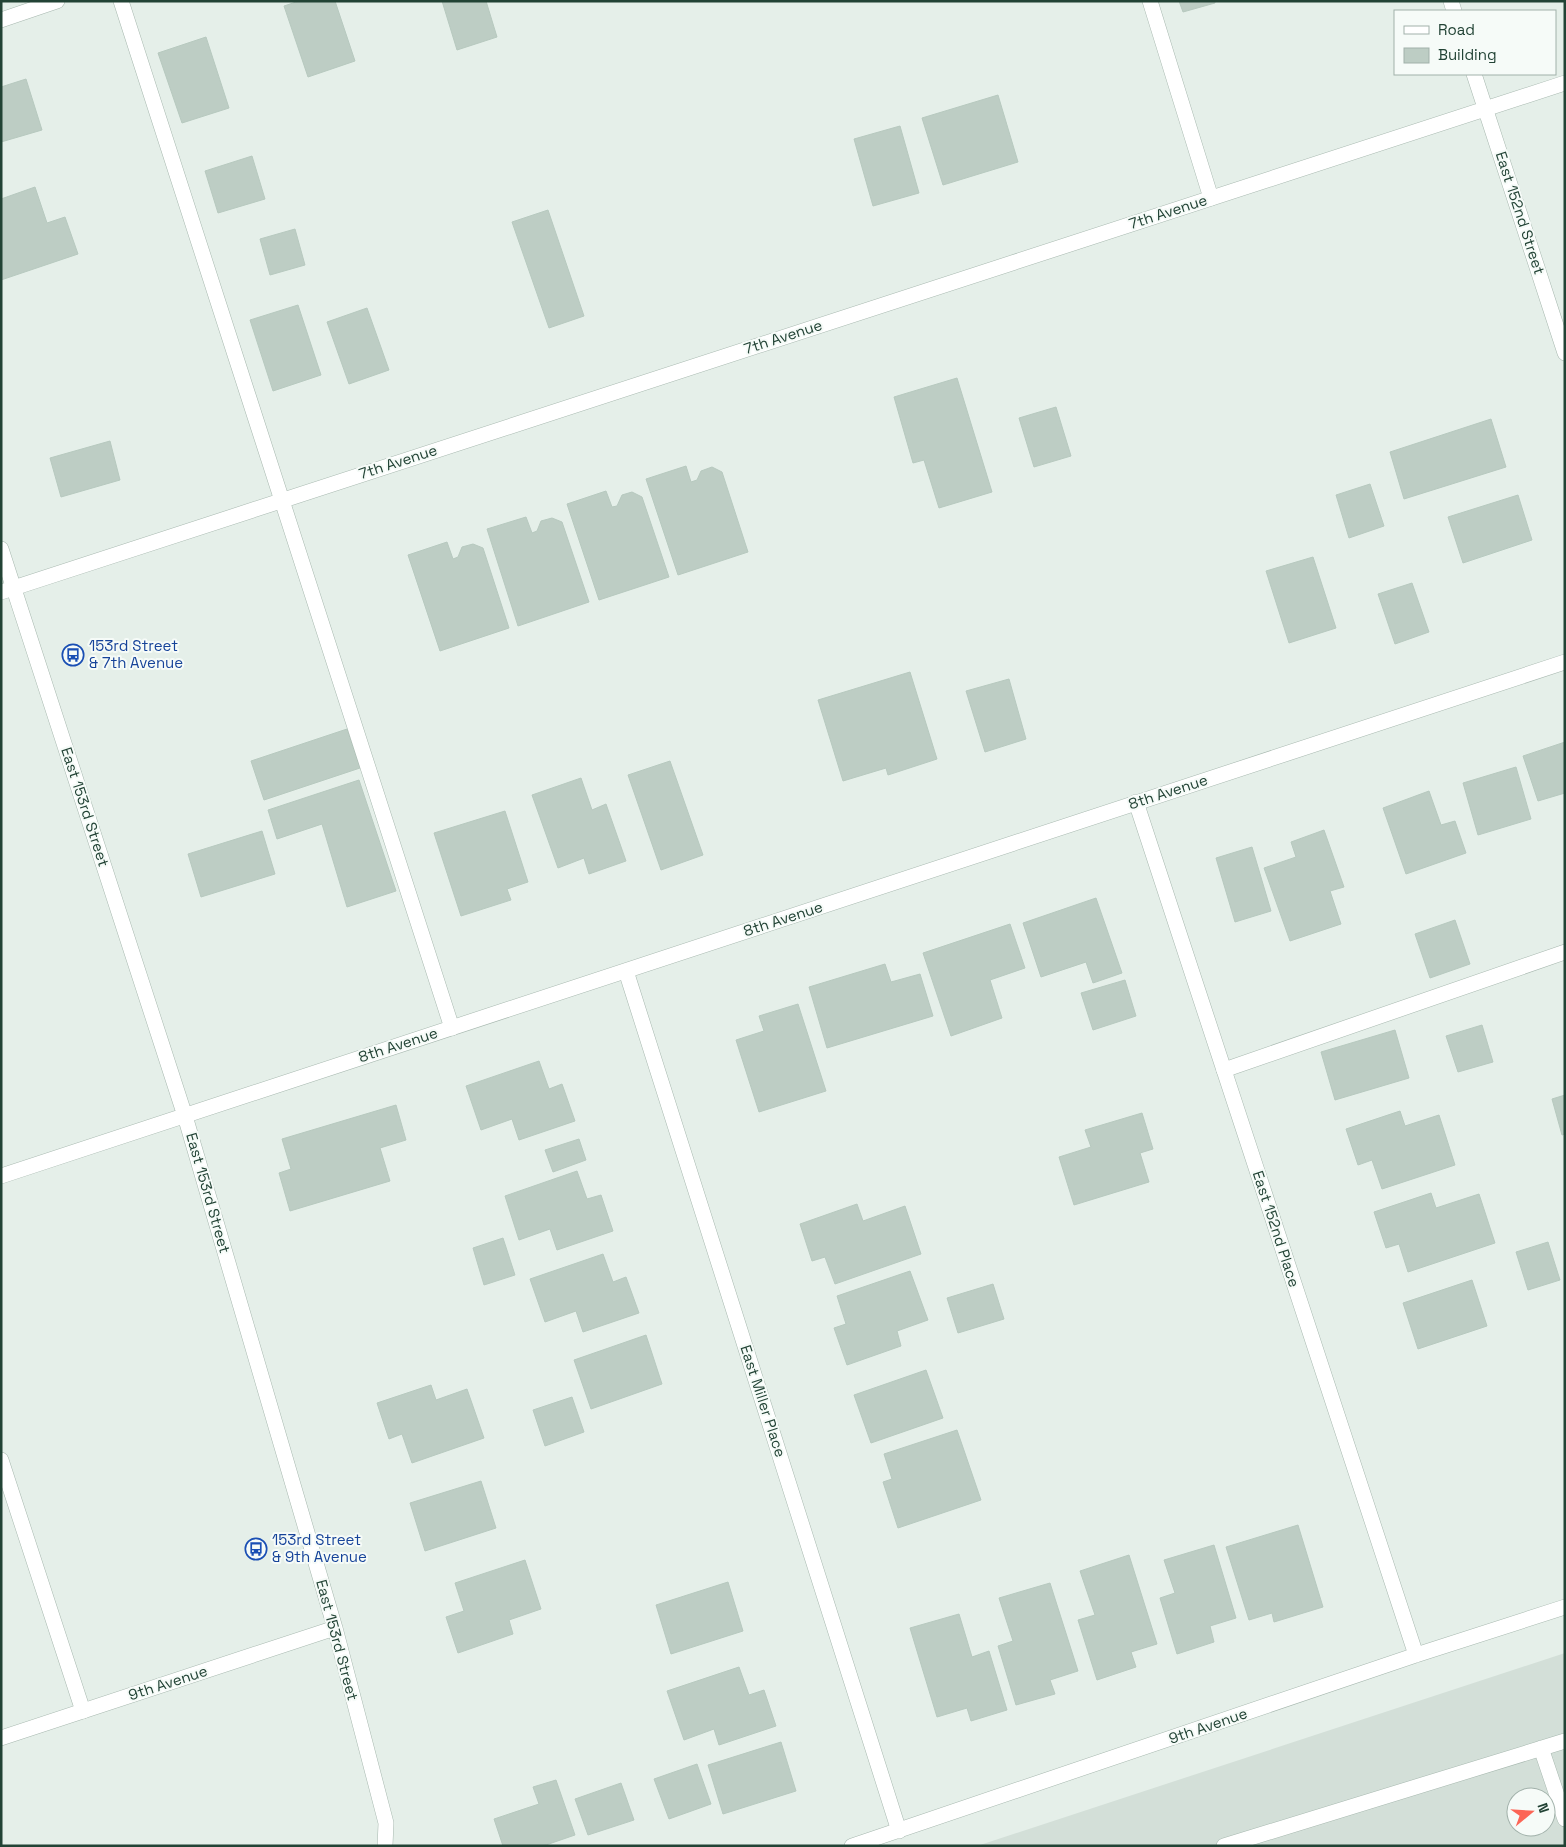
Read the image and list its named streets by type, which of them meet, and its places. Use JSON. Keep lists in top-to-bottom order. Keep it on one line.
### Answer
{"streets":{"street":["7th Avenue","East 152nd Street","8th Avenue","East 153rd Street","East 152nd Place","East Miller Place","9th Avenue"]},"crossings":[["7th Avenue","East 152nd Street"],["7th Avenue","East 153rd Street"],["8th Avenue","East 153rd Street"],["8th Avenue","East 152nd Place"],["8th Avenue","East Miller Place"],["East 153rd Street","9th Avenue"],["East 152nd Place","9th Avenue"],["East Miller Place","9th Avenue"]],"places":{"bus stop":["153rd Street & 7th Avenue","153rd Street & 9th Avenue"]},"legend":["Road","Building"],"north":"right"}
